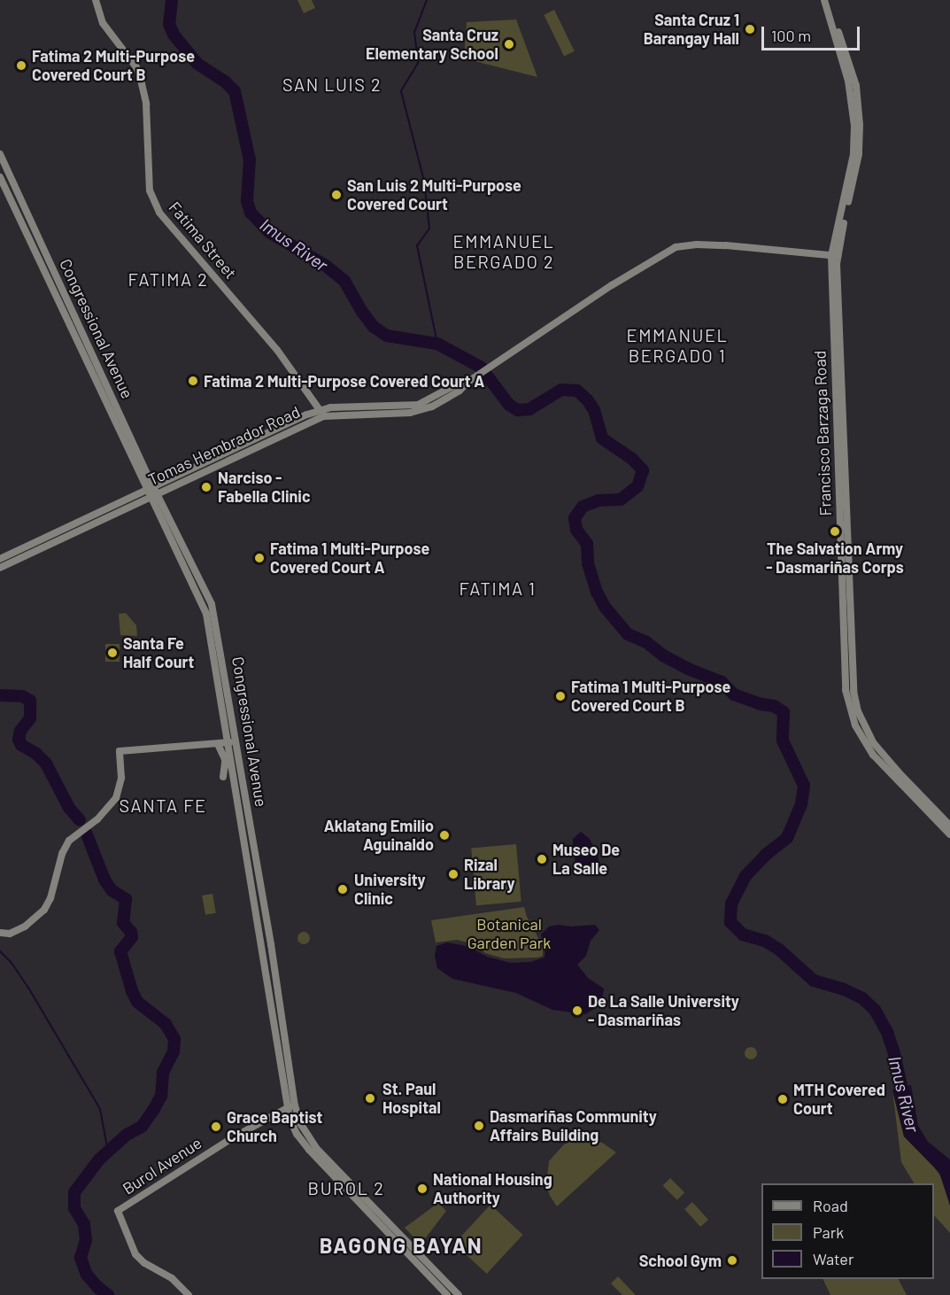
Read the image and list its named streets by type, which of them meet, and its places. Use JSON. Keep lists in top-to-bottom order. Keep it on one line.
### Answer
{"streets":{"street":["Fatima Street","Congressional Avenue","Francisco Barzaga Road","Tomas Hembrador Road","Burol Avenue"]},"crossings":[["Fatima Street","Tomas Hembrador Road"],["Congressional Avenue","Tomas Hembrador Road"],["Congressional Avenue","Burol Avenue"],["Francisco Barzaga Road","Tomas Hembrador Road"]],"districts":["SAN LUIS 2","EMMANUEL BERGADO 2","FATIMA 2","EMMANUEL BERGADO 1","FATIMA 1","SANTA FE","BUROL 2","BAGONG BAYAN"],"water":["Imus River"],"parks":["Botanical Garden Park"],"places":["Santa Cruz 1 Barangay Hall","Santa Cruz Elementary School","Fatima 2 Multi-Purpose Covered Court B","San Luis 2 Multi-Purpose Covered Court","Fatima 2 Multi-Purpose Covered Court A","Narciso - Fabella Clinic","The Salvation Army - Dasmariñas Corps","Fatima 1 Multi-Purpose Covered Court A","Santa Fe Half Court","Fatima 1 Multi-Purpose Covered Court B","Aklatang Emilio Aguinaldo","Museo De La Salle","Rizal Library","University Clinic","De La Salle University - Dasmariñas","St. Paul Hospital","MTH Covered Court","Dasmariñas Community Affairs Building","Grace Baptist Church","National Housing Authority","School Gym"],"legend":["Road","Park","Water"],"scale_bar":"100 m"}
